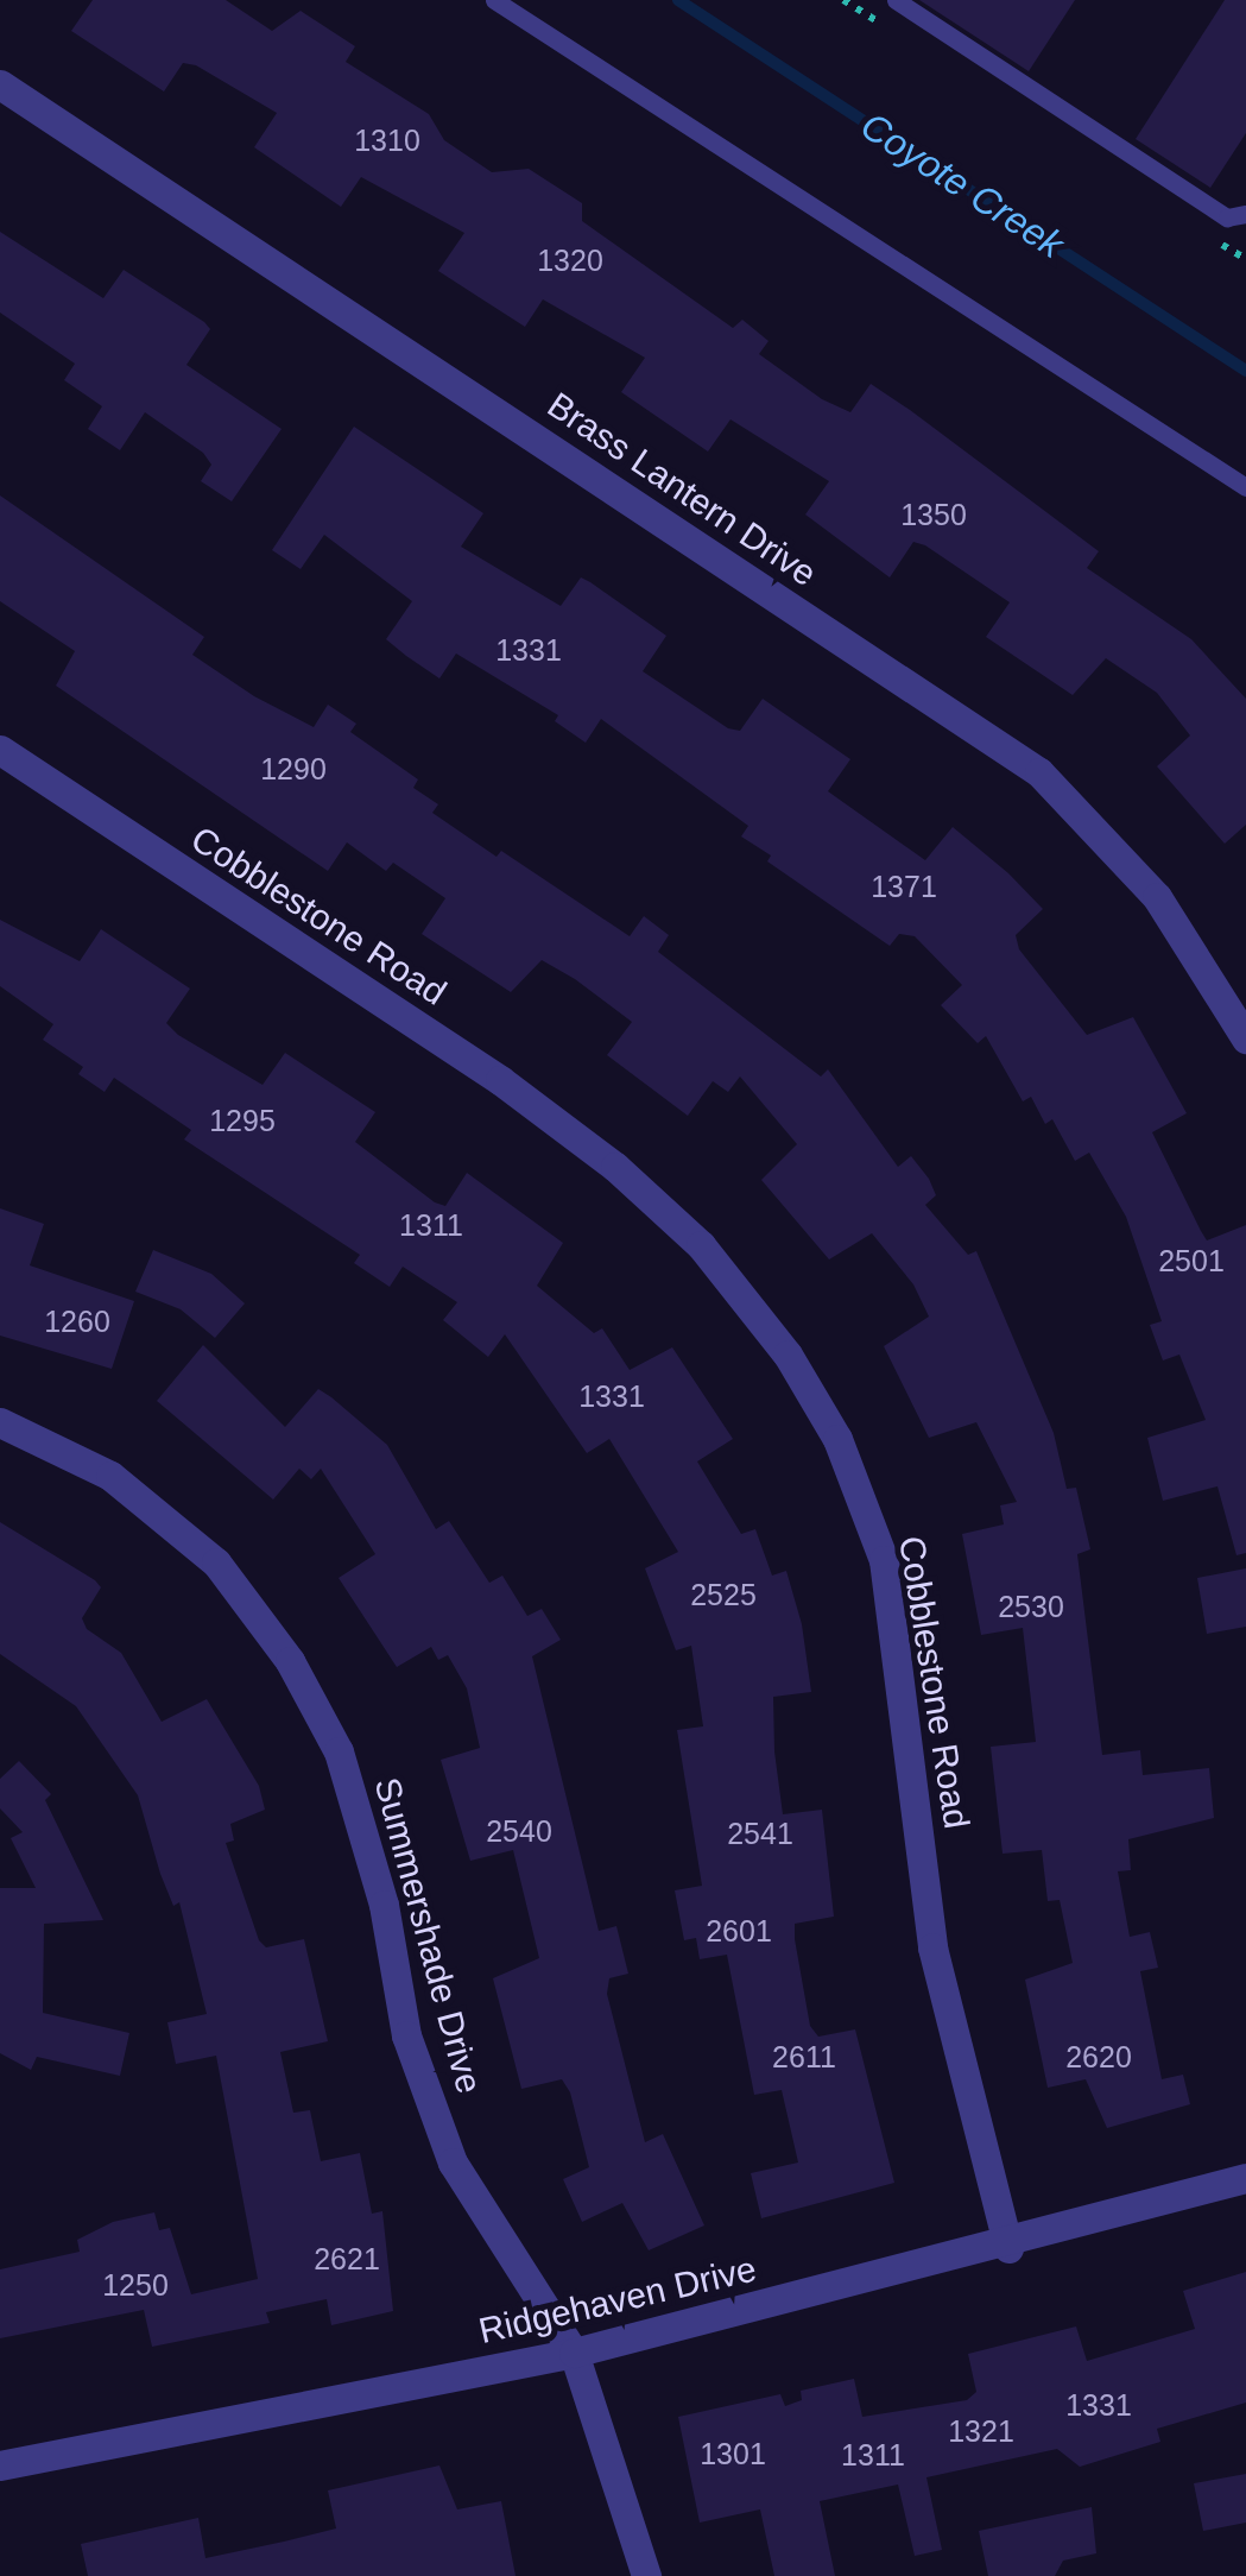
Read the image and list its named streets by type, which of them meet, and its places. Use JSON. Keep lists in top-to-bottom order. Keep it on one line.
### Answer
{"streets":{"street":["Brass Lantern Drive","Cobblestone Road","Summershade Drive","Ridgehaven Drive"]},"crossings":[["Cobblestone Road","Ridgehaven Drive"],["Summershade Drive","Ridgehaven Drive"]],"water":["Coyote Creek"],"house_numbers":["1310","1320","1350","1331","1290","1371","1295","1311","2501","1260","1331","2525","2530","2540","2541","2601","2611","2620","2621","1250","1331","1321","1301","1311"]}
